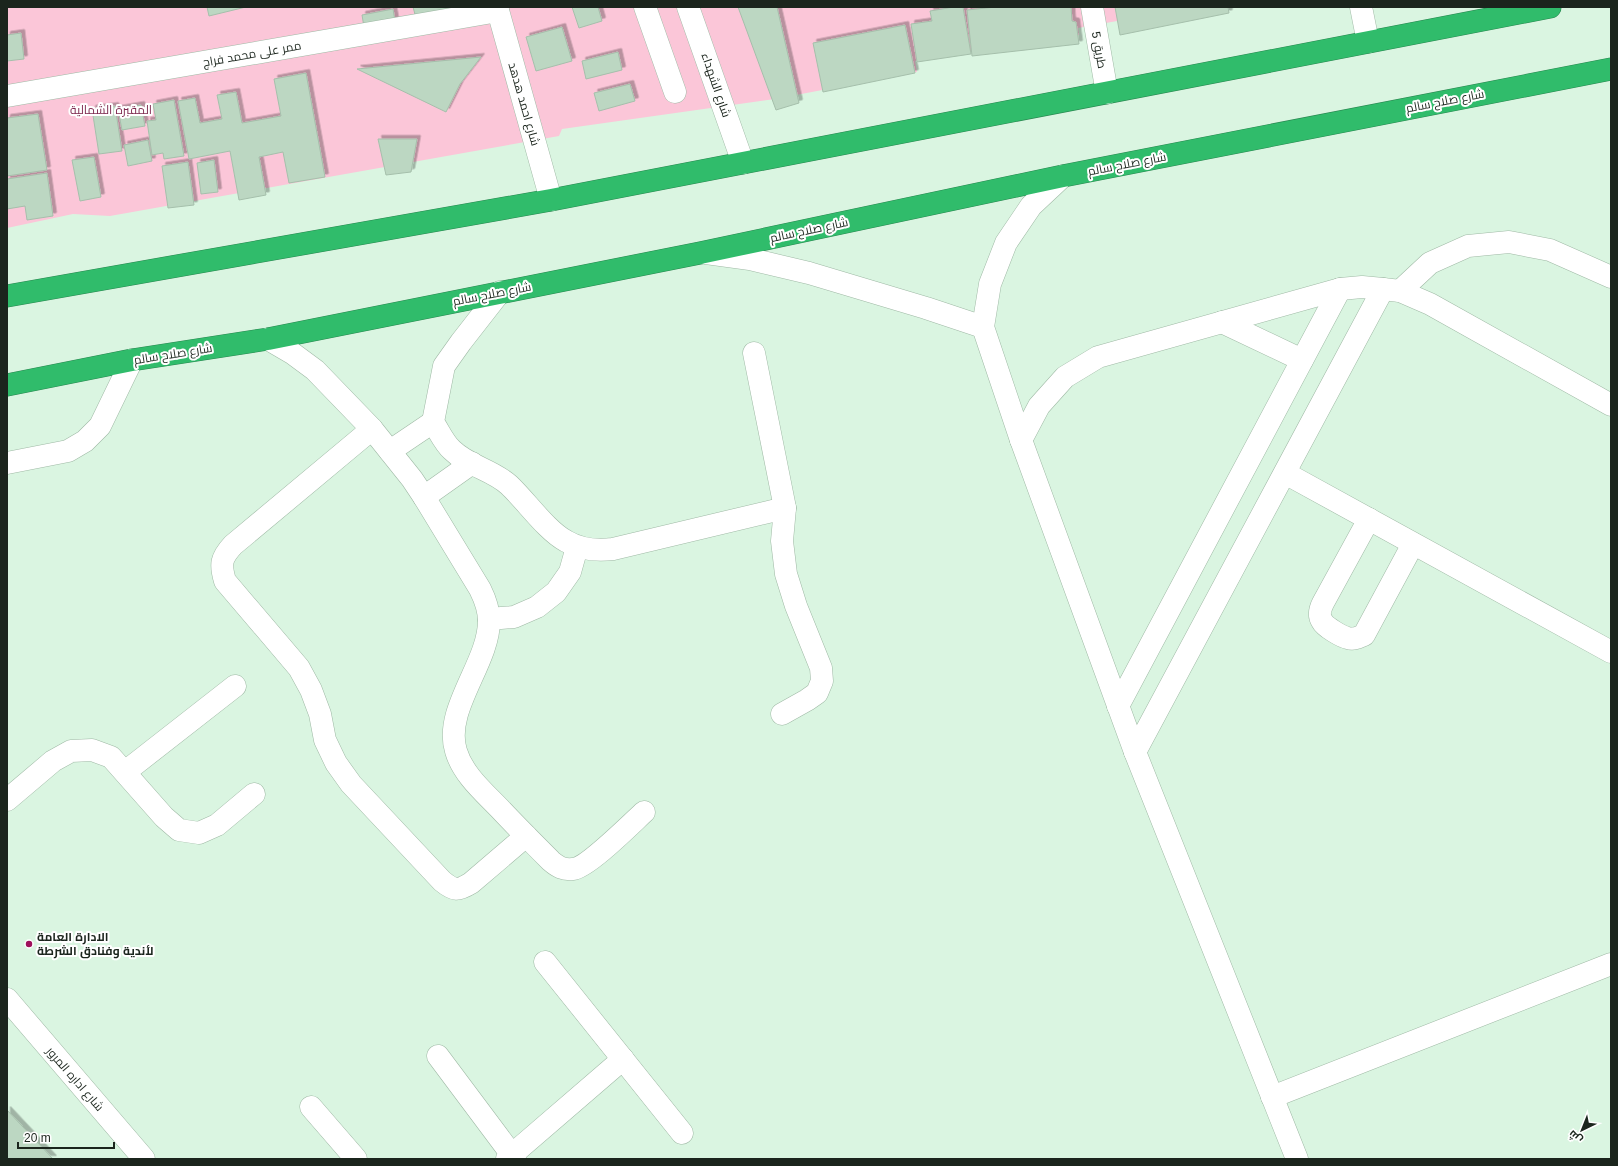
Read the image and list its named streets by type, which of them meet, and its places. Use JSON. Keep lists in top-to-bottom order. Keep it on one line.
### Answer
{"streets":{"highway":["شارع صلاح سالم"],"street":["طريق 5","ممر على محمد فراج","شارع الشهداء","شارع احمد هدهد","شارع اداره المرور"]},"crossings":[["ممر على محمد فراج","شارع احمد هدهد"]],"parks":["المقبرة الشمالية"],"places":["الادارة العامة لأندية وفنادق الشرطة"],"scale_bar":"20 m","north":"bottom left"}
